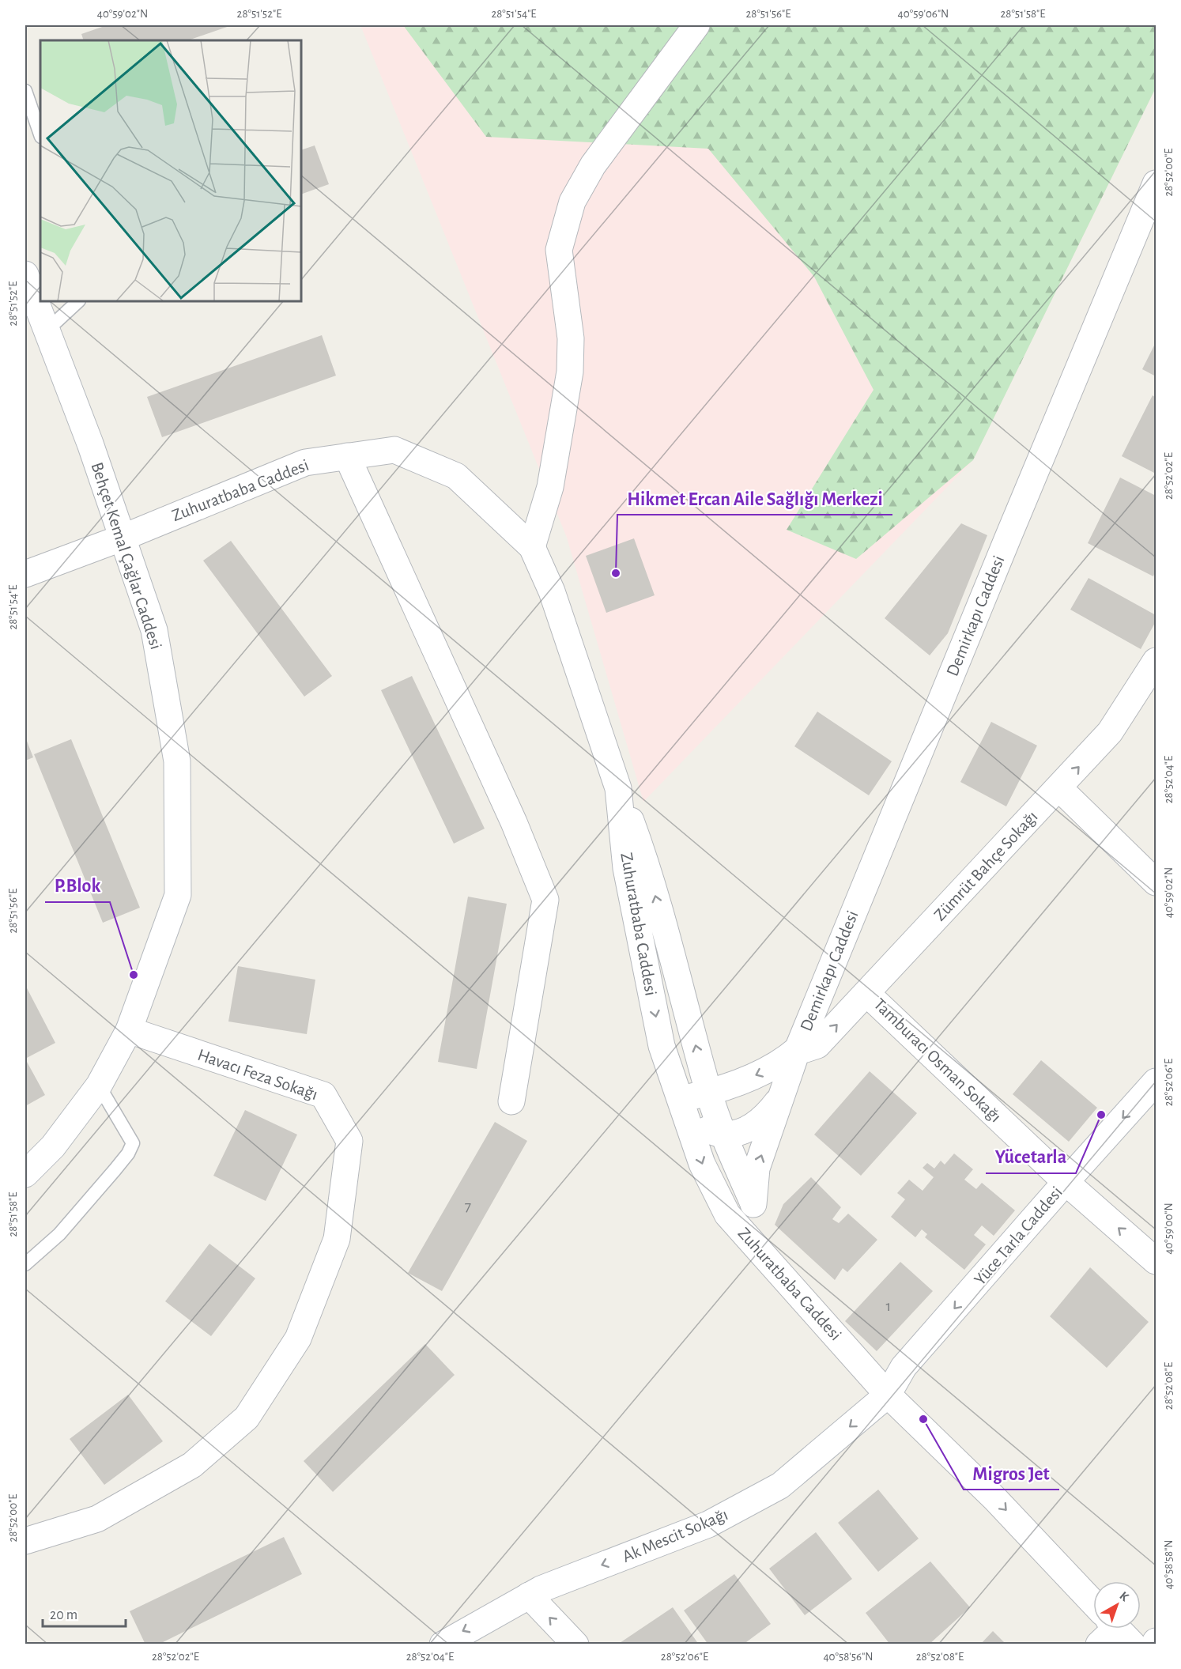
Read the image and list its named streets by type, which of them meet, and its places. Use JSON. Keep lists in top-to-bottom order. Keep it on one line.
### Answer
{"streets":{"street":["Zuhuratbaba Caddesi","Behçet Kemal Çağlar Caddesi","Demirkapı Caddesi","Zümrüt Bahçe Sokağı","Tamburacı Osman Sokağı","Havacı Feza Sokağı","Yüce Tarla Caddesi","Ak Mescit Sokağı"]},"crossings":[["Zuhuratbaba Caddesi","Behçet Kemal Çağlar Caddesi"],["Zuhuratbaba Caddesi","Demirkapı Caddesi"],["Zuhuratbaba Caddesi","Yüce Tarla Caddesi"],["Zuhuratbaba Caddesi","Ak Mescit Sokağı"],["Behçet Kemal Çağlar Caddesi","Havacı Feza Sokağı"],["Demirkapı Caddesi","Zümrüt Bahçe Sokağı"],["Zümrüt Bahçe Sokağı","Tamburacı Osman Sokağı"],["Tamburacı Osman Sokağı","Yüce Tarla Caddesi"],["Yüce Tarla Caddesi","Ak Mescit Sokağı"]],"one_way":["Zümrüt Bahçe Sokağı","Yüce Tarla Caddesi","Ak Mescit Sokağı"],"places":["Hikmet Ercan Aile Sağlığı Merkezi","P.Blok","Yücetarla","Migros Jet"],"house_numbers":["7","1"],"scale_bar":"20 m","north":"top right","coordinates":["40°59'02\"N","28°51'52\"E","28°51'54\"E","28°51'56\"E","40°59'06\"N","28°51'58\"E","28°52'00\"E","28°52'02\"E","28°52'04\"E","28°52'06\"E","40°59'00\"N","28°52'08\"E","40°58'58\"N","40°58'56\"N"]}
